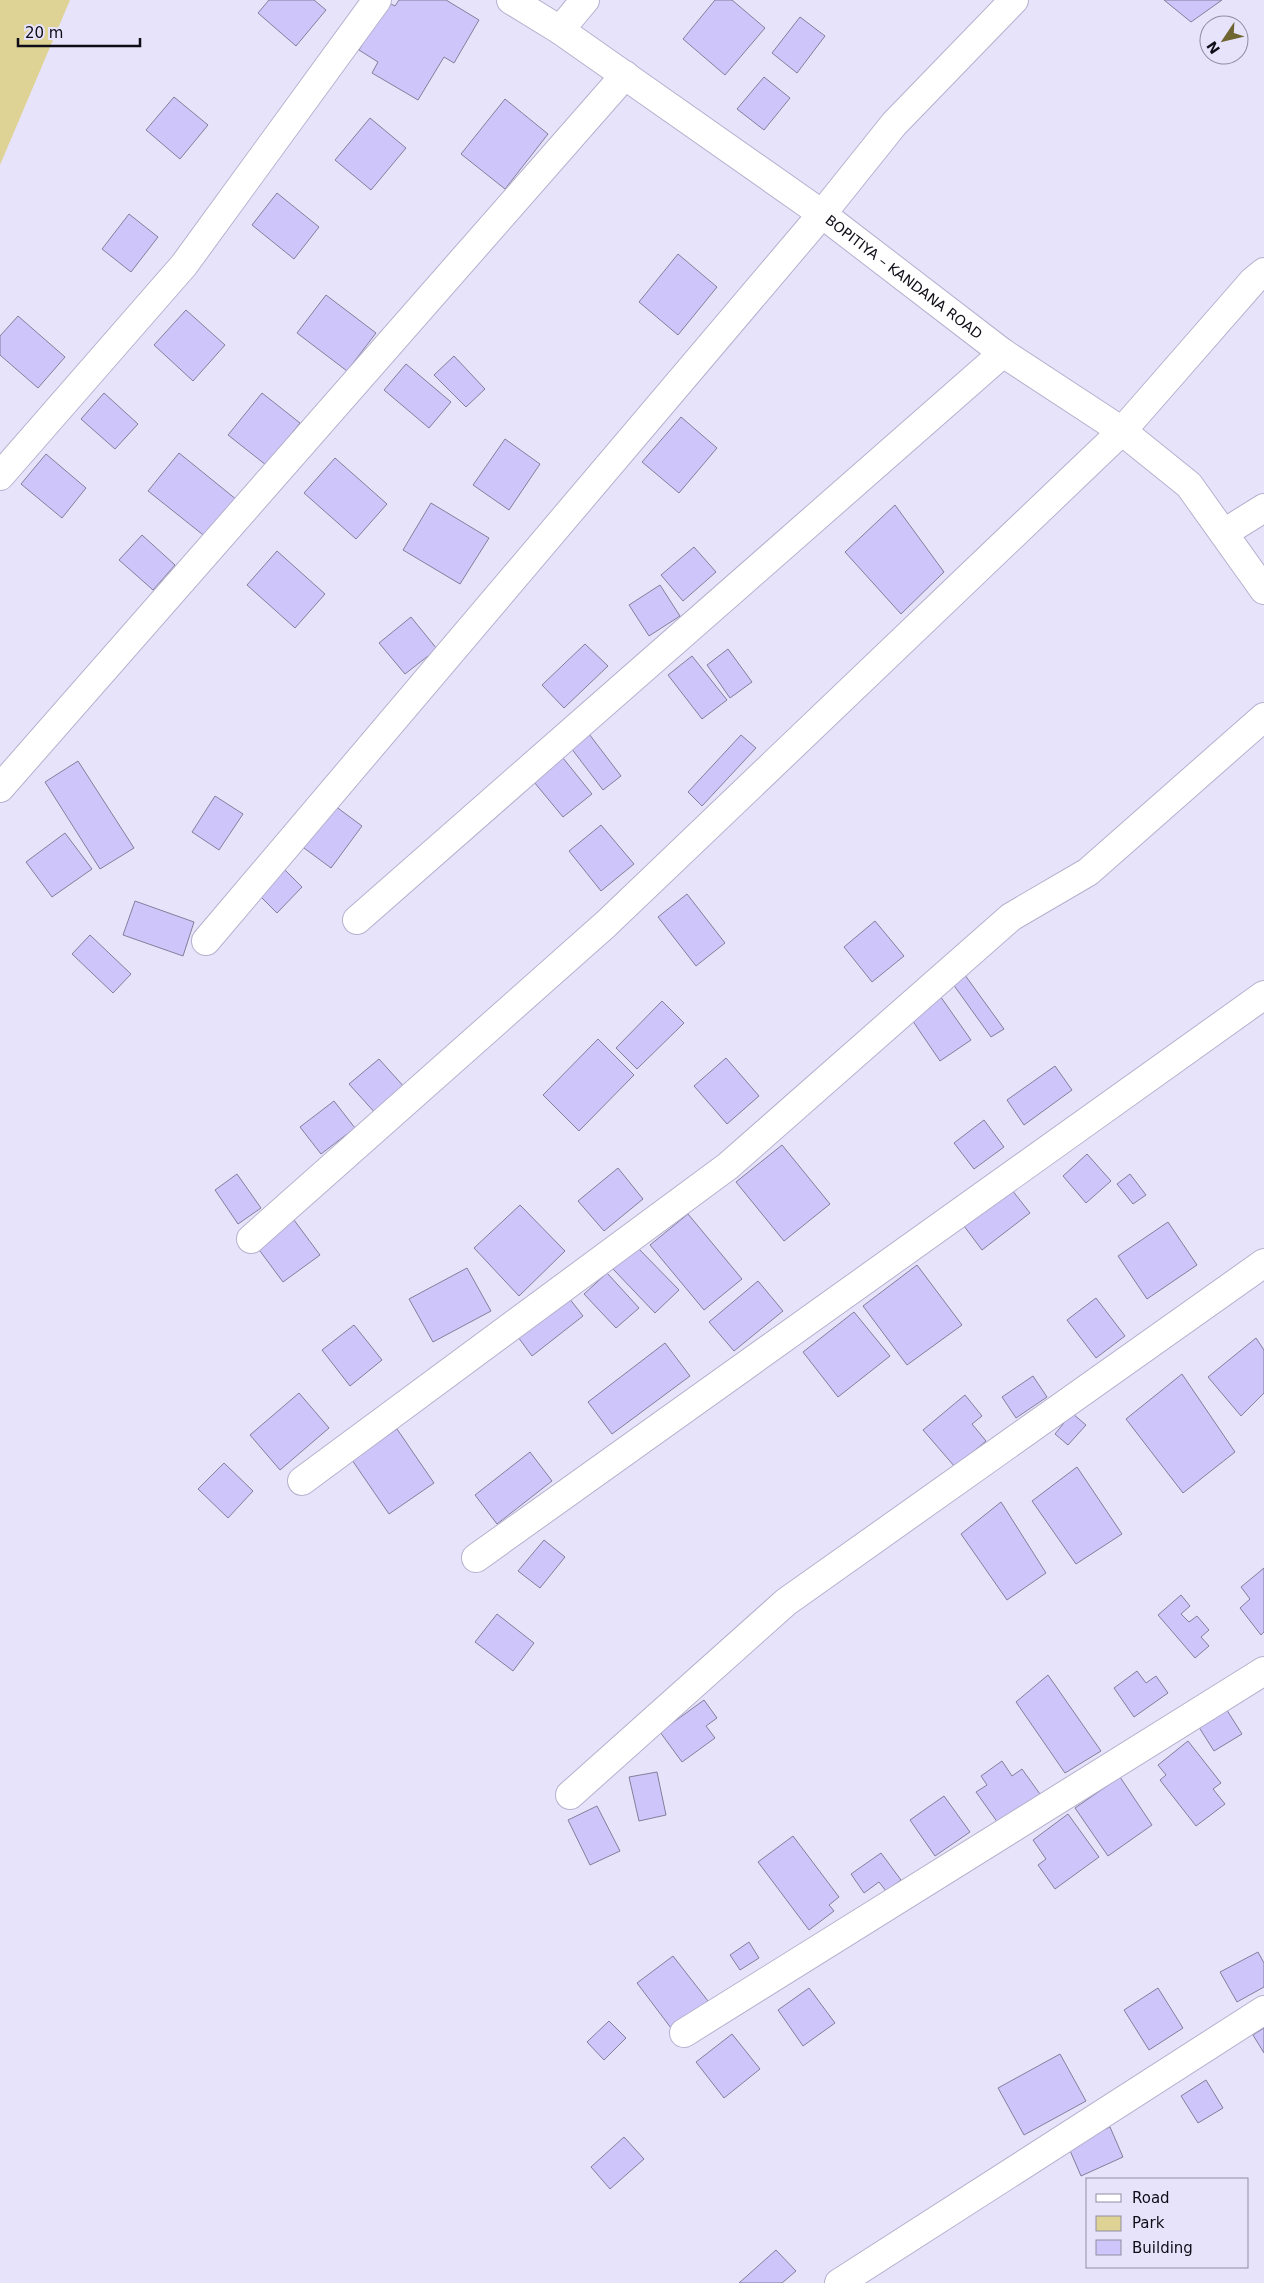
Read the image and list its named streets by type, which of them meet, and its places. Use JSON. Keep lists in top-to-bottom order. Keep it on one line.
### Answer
{"streets":{"street":["BOPITIYA – KANDANA ROAD"]},"legend":["Road","Park","Building"],"scale_bar":"20 m","north":"bottom left"}
